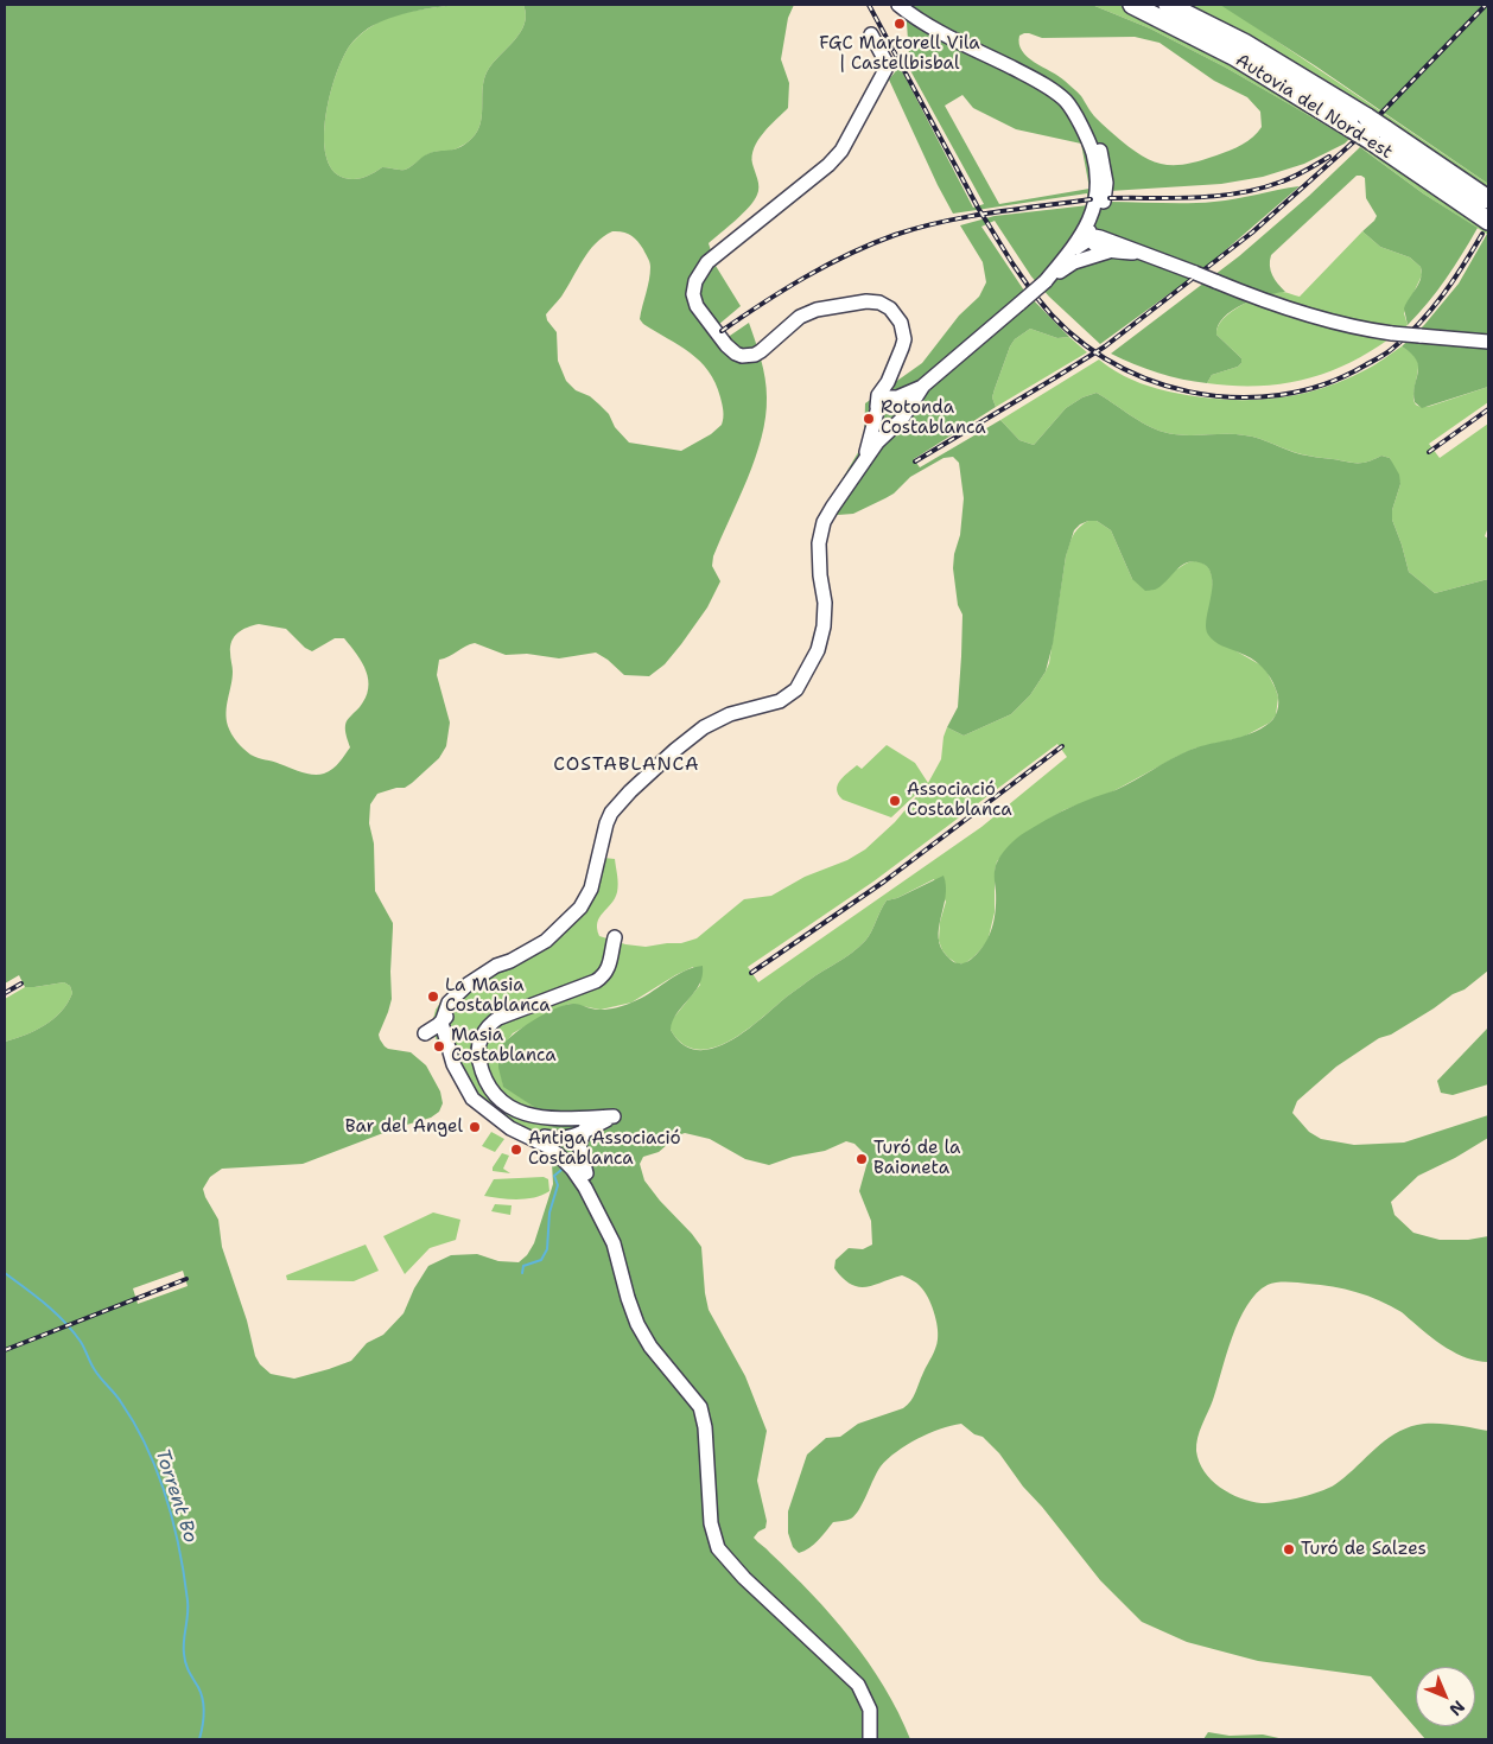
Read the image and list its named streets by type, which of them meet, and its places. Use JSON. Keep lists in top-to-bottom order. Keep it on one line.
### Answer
{"streets":{"highway":["Autovia del Nord-est"]},"districts":["COSTABLANCA"],"water":["Torrent Bo"],"places":["FGC Martorell Vila | Castellbisbal","Rotonda Costablanca","Associació Costablanca","La Masia Costablanca","Masia Costablanca","Bar del Angel","Antiga Associació Costablanca","Turó de la Baioneta","Turó de Salzes"],"north":"bottom right"}
